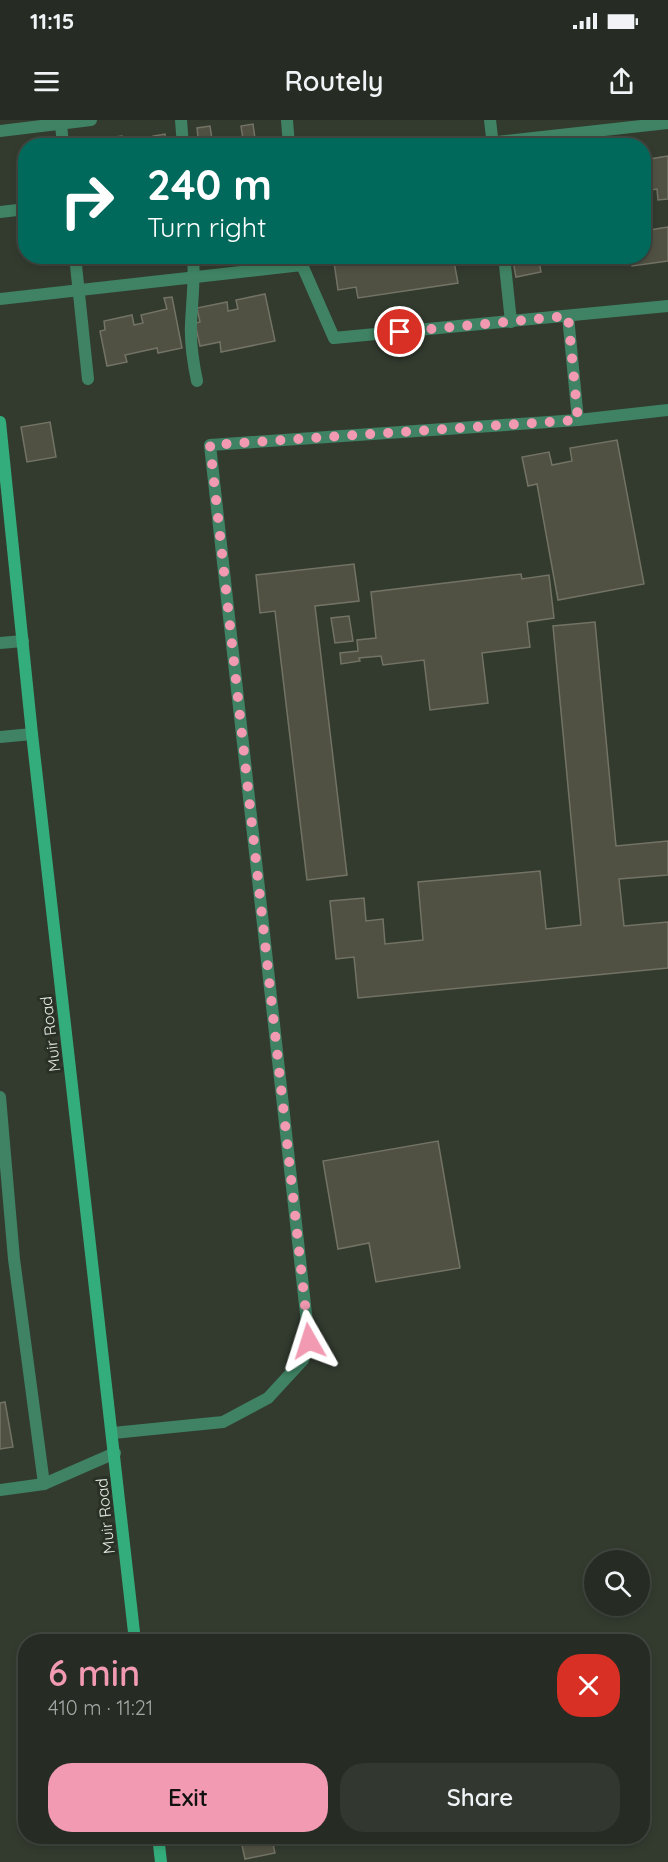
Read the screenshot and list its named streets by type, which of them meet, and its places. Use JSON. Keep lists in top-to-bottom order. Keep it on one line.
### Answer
{"streets":{"main road":["Muir Road"]},"page":{"status":"11:15","header":"Routely","turn":["240 m","Turn right"],"heading":["6 min","410 m · 11:21"],"buttons":["Exit","Share"]}}
